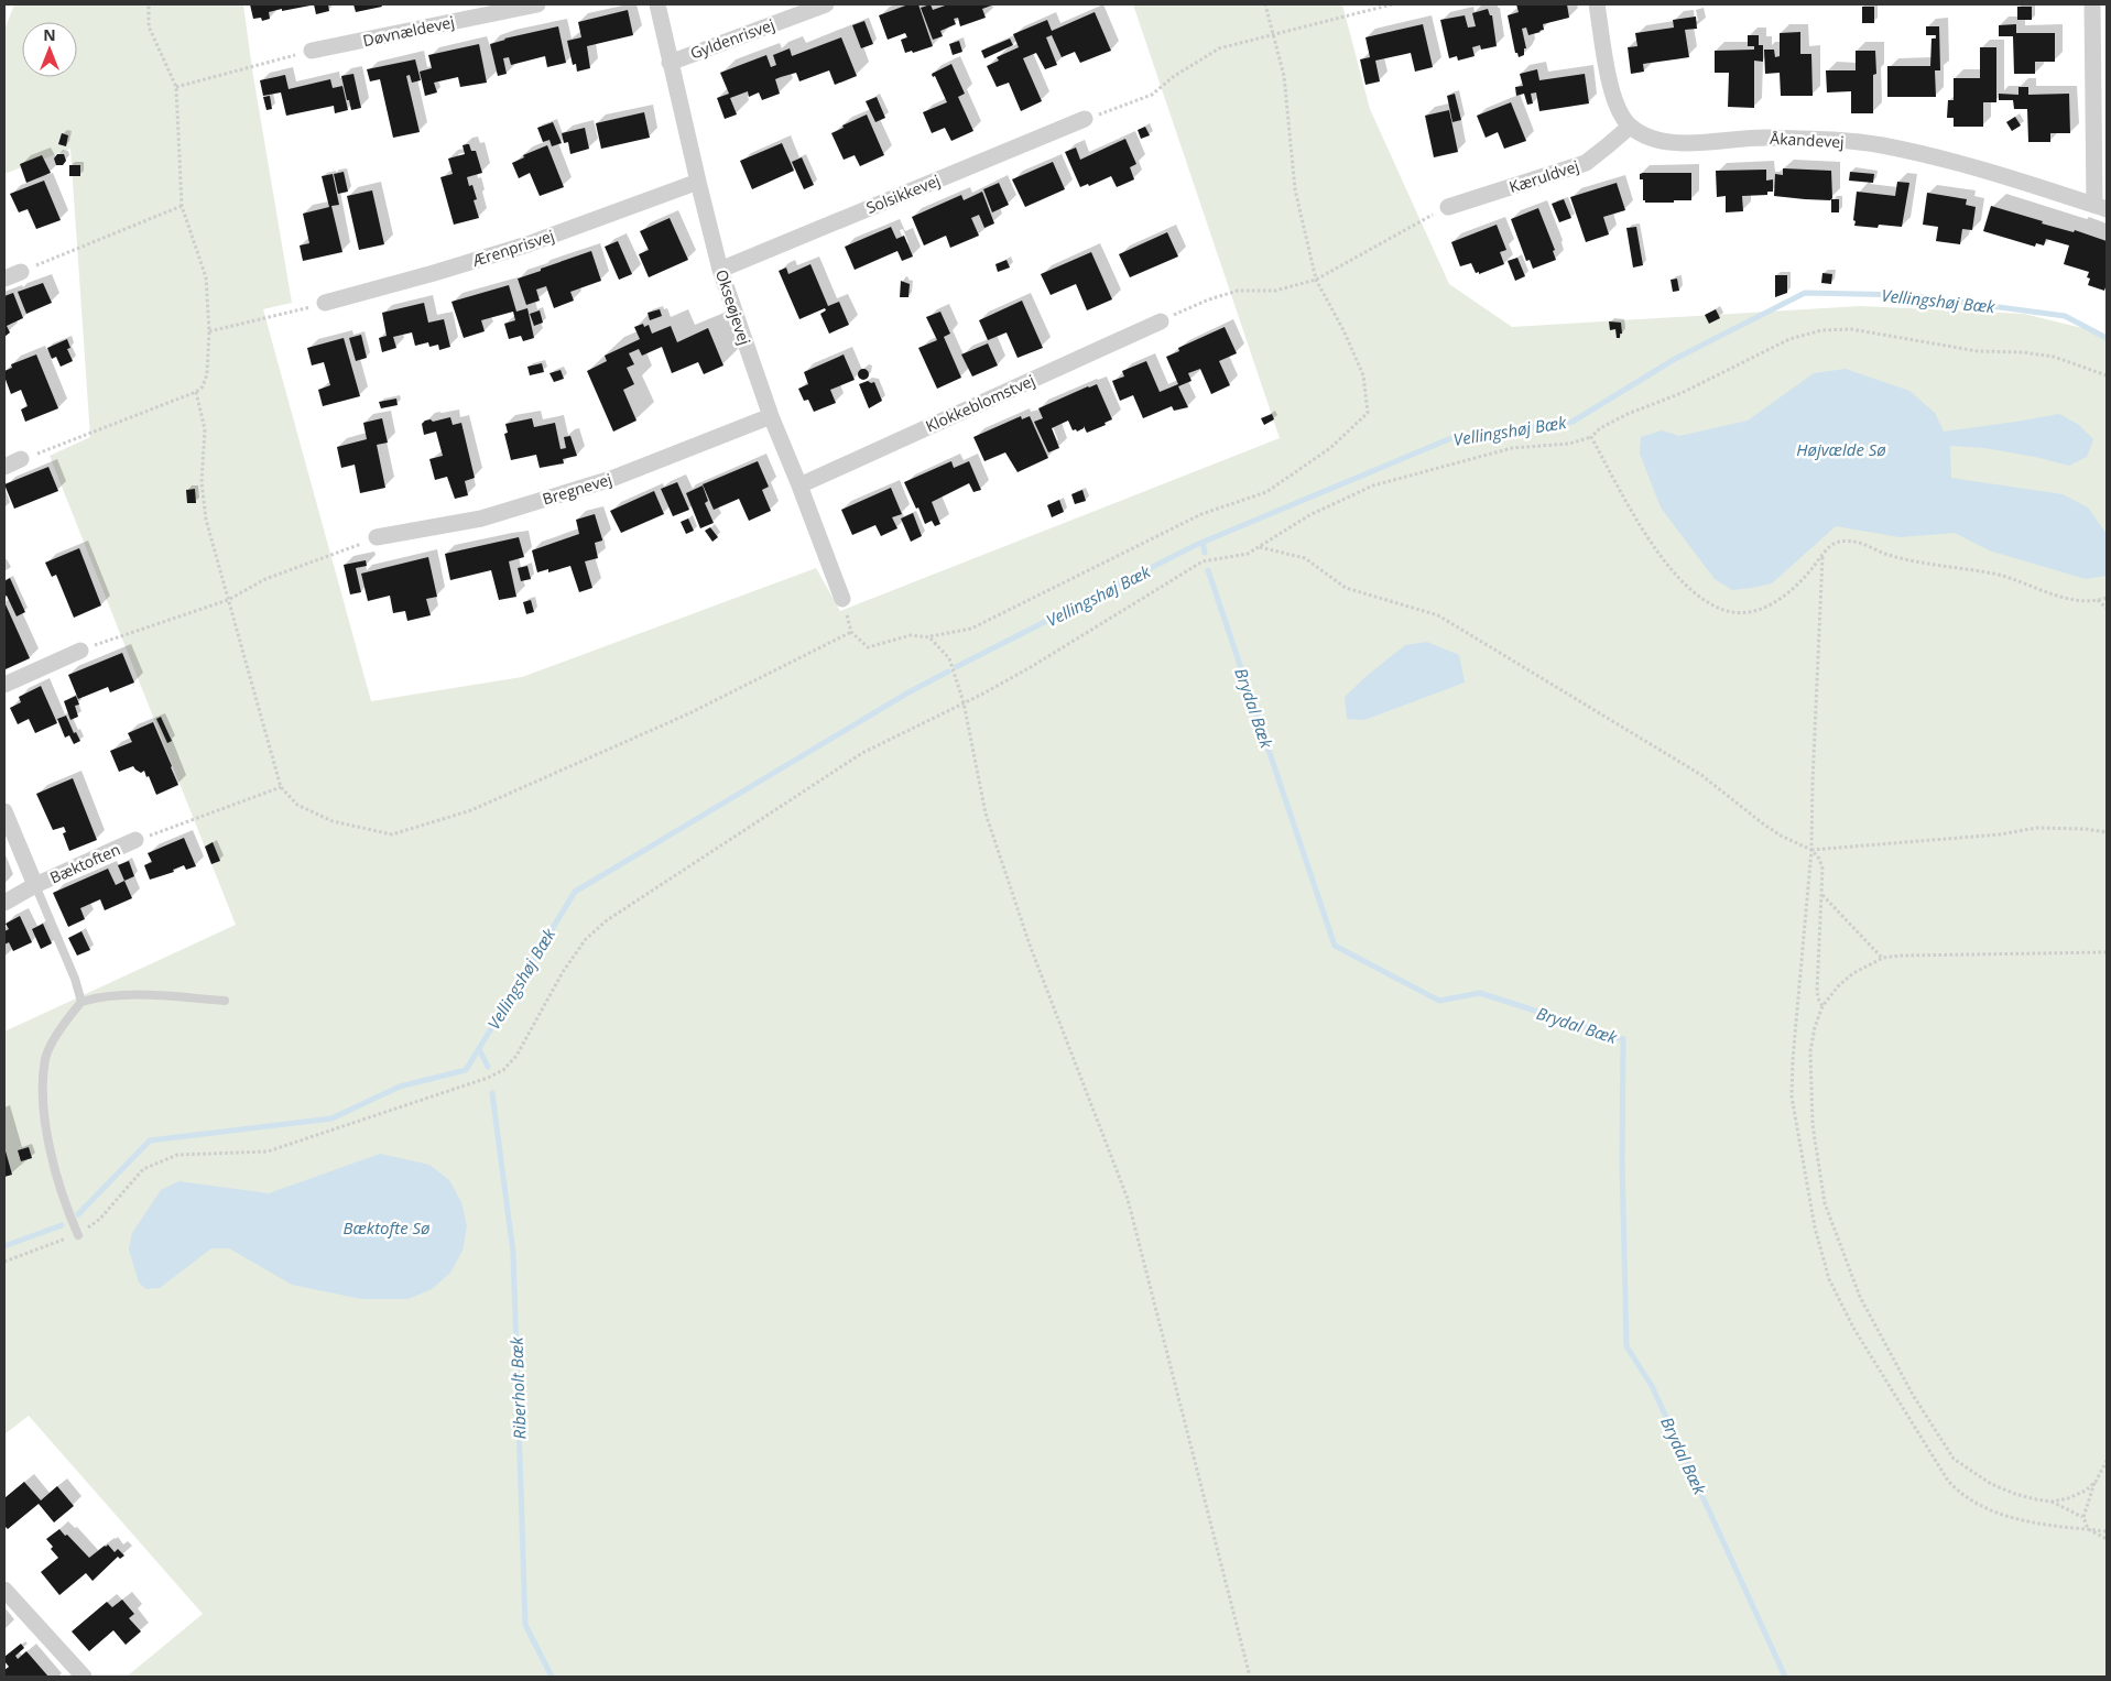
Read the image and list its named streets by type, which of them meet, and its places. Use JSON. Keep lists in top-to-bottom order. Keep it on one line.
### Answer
{"streets":{"street":["Døvnældevej","Gyldenrisvej","Åkandevej","Kæruldvej","Solsikkevej","Ærenprisvej","Okseøjevej","Klokkeblomstvej","Bregnevej","Bæktoften"]},"crossings":[["Gyldenrisvej","Okseøjevej"],["Åkandevej","Kæruldvej"],["Solsikkevej","Okseøjevej"],["Ærenprisvej","Okseøjevej"],["Okseøjevej","Klokkeblomstvej"],["Okseøjevej","Bregnevej"]],"water":["Vellingshøj Bæk","Højvælde Sø","Brydal Bæk","Bæktofte Sø","Riberholt Bæk"],"north":"top"}
